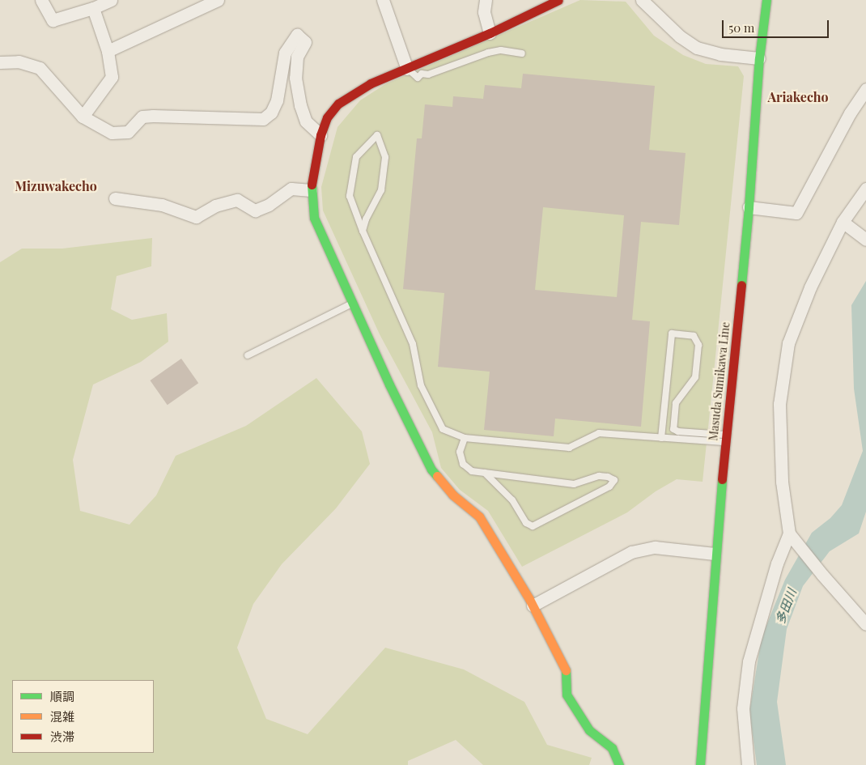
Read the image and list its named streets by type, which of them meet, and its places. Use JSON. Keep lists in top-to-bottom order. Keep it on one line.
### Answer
{"streets":{"street":["Masuda Sumikawa Line"]},"districts":["Ariakecho","Mizuwakecho"],"water":["多田川"],"legend":["順調","混雑","渋滞"],"scale_bar":"50 m"}
